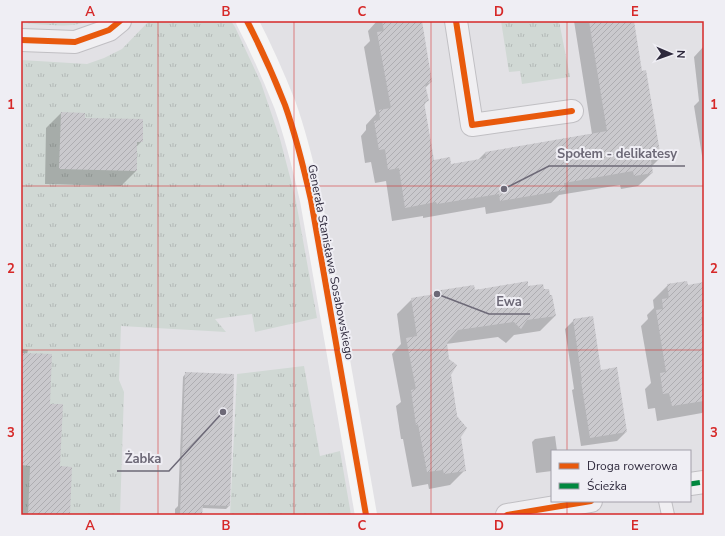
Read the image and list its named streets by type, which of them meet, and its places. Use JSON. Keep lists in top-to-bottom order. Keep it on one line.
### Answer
{"streets":{"street":["Generała Stanisława Sosabowskiego"]},"places":["Społem - delikatesy","Ewa","Żabka"],"legend":["Droga rowerowa","Ścieżka"],"north":"right","grid":{"columns":["A","B","C","D","E"],"rows":["1","2","3"]}}
